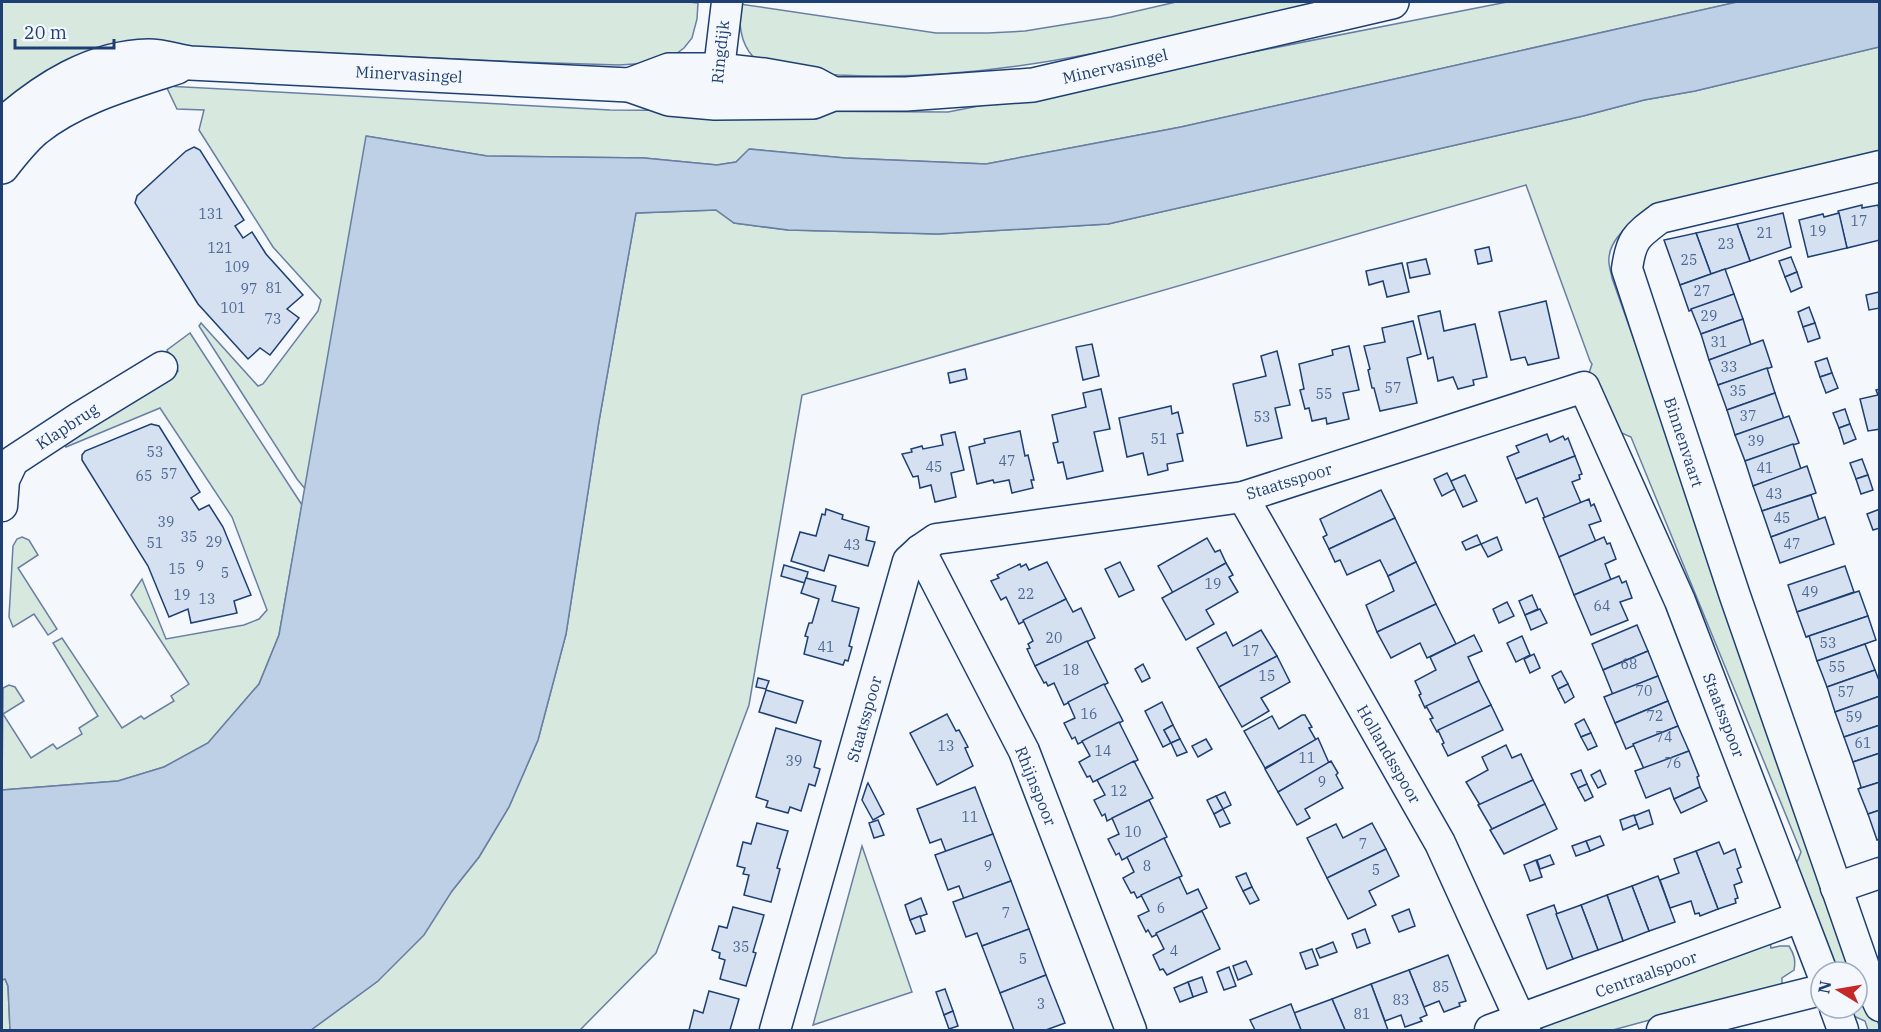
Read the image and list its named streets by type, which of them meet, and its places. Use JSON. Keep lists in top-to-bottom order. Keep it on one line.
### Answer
{"streets":{"street":["Ringdijk","Minervasingel","Klapbrug","Binnenvaart","Staatsspoor","Hollandsspoor","Rhijnspoor","Centraalspoor"]},"crossings":[["Ringdijk","Minervasingel"],["Staatsspoor","Hollandsspoor"],["Staatsspoor","Rhijnspoor"],["Staatsspoor","Centraalspoor"],["Hollandsspoor","Centraalspoor"]],"house_numbers":["131","17","19","21","23","121","25","109","81","97","27","101","29","73","31","33","57","35","55","37","53","51","39","53","47","45","41","57","65","43","45","39","35","29","51","47","43","9","15","5","19","49","22","19","13","64","20","53","41","17","68","55","18","15","70","57","16","72","59","74","61","13","14","11","39","76","9","12","11","10","7","9","8","5","6","7","35","4","5","85","83","3","81"],"scale_bar":"20 m","north":"left"}
